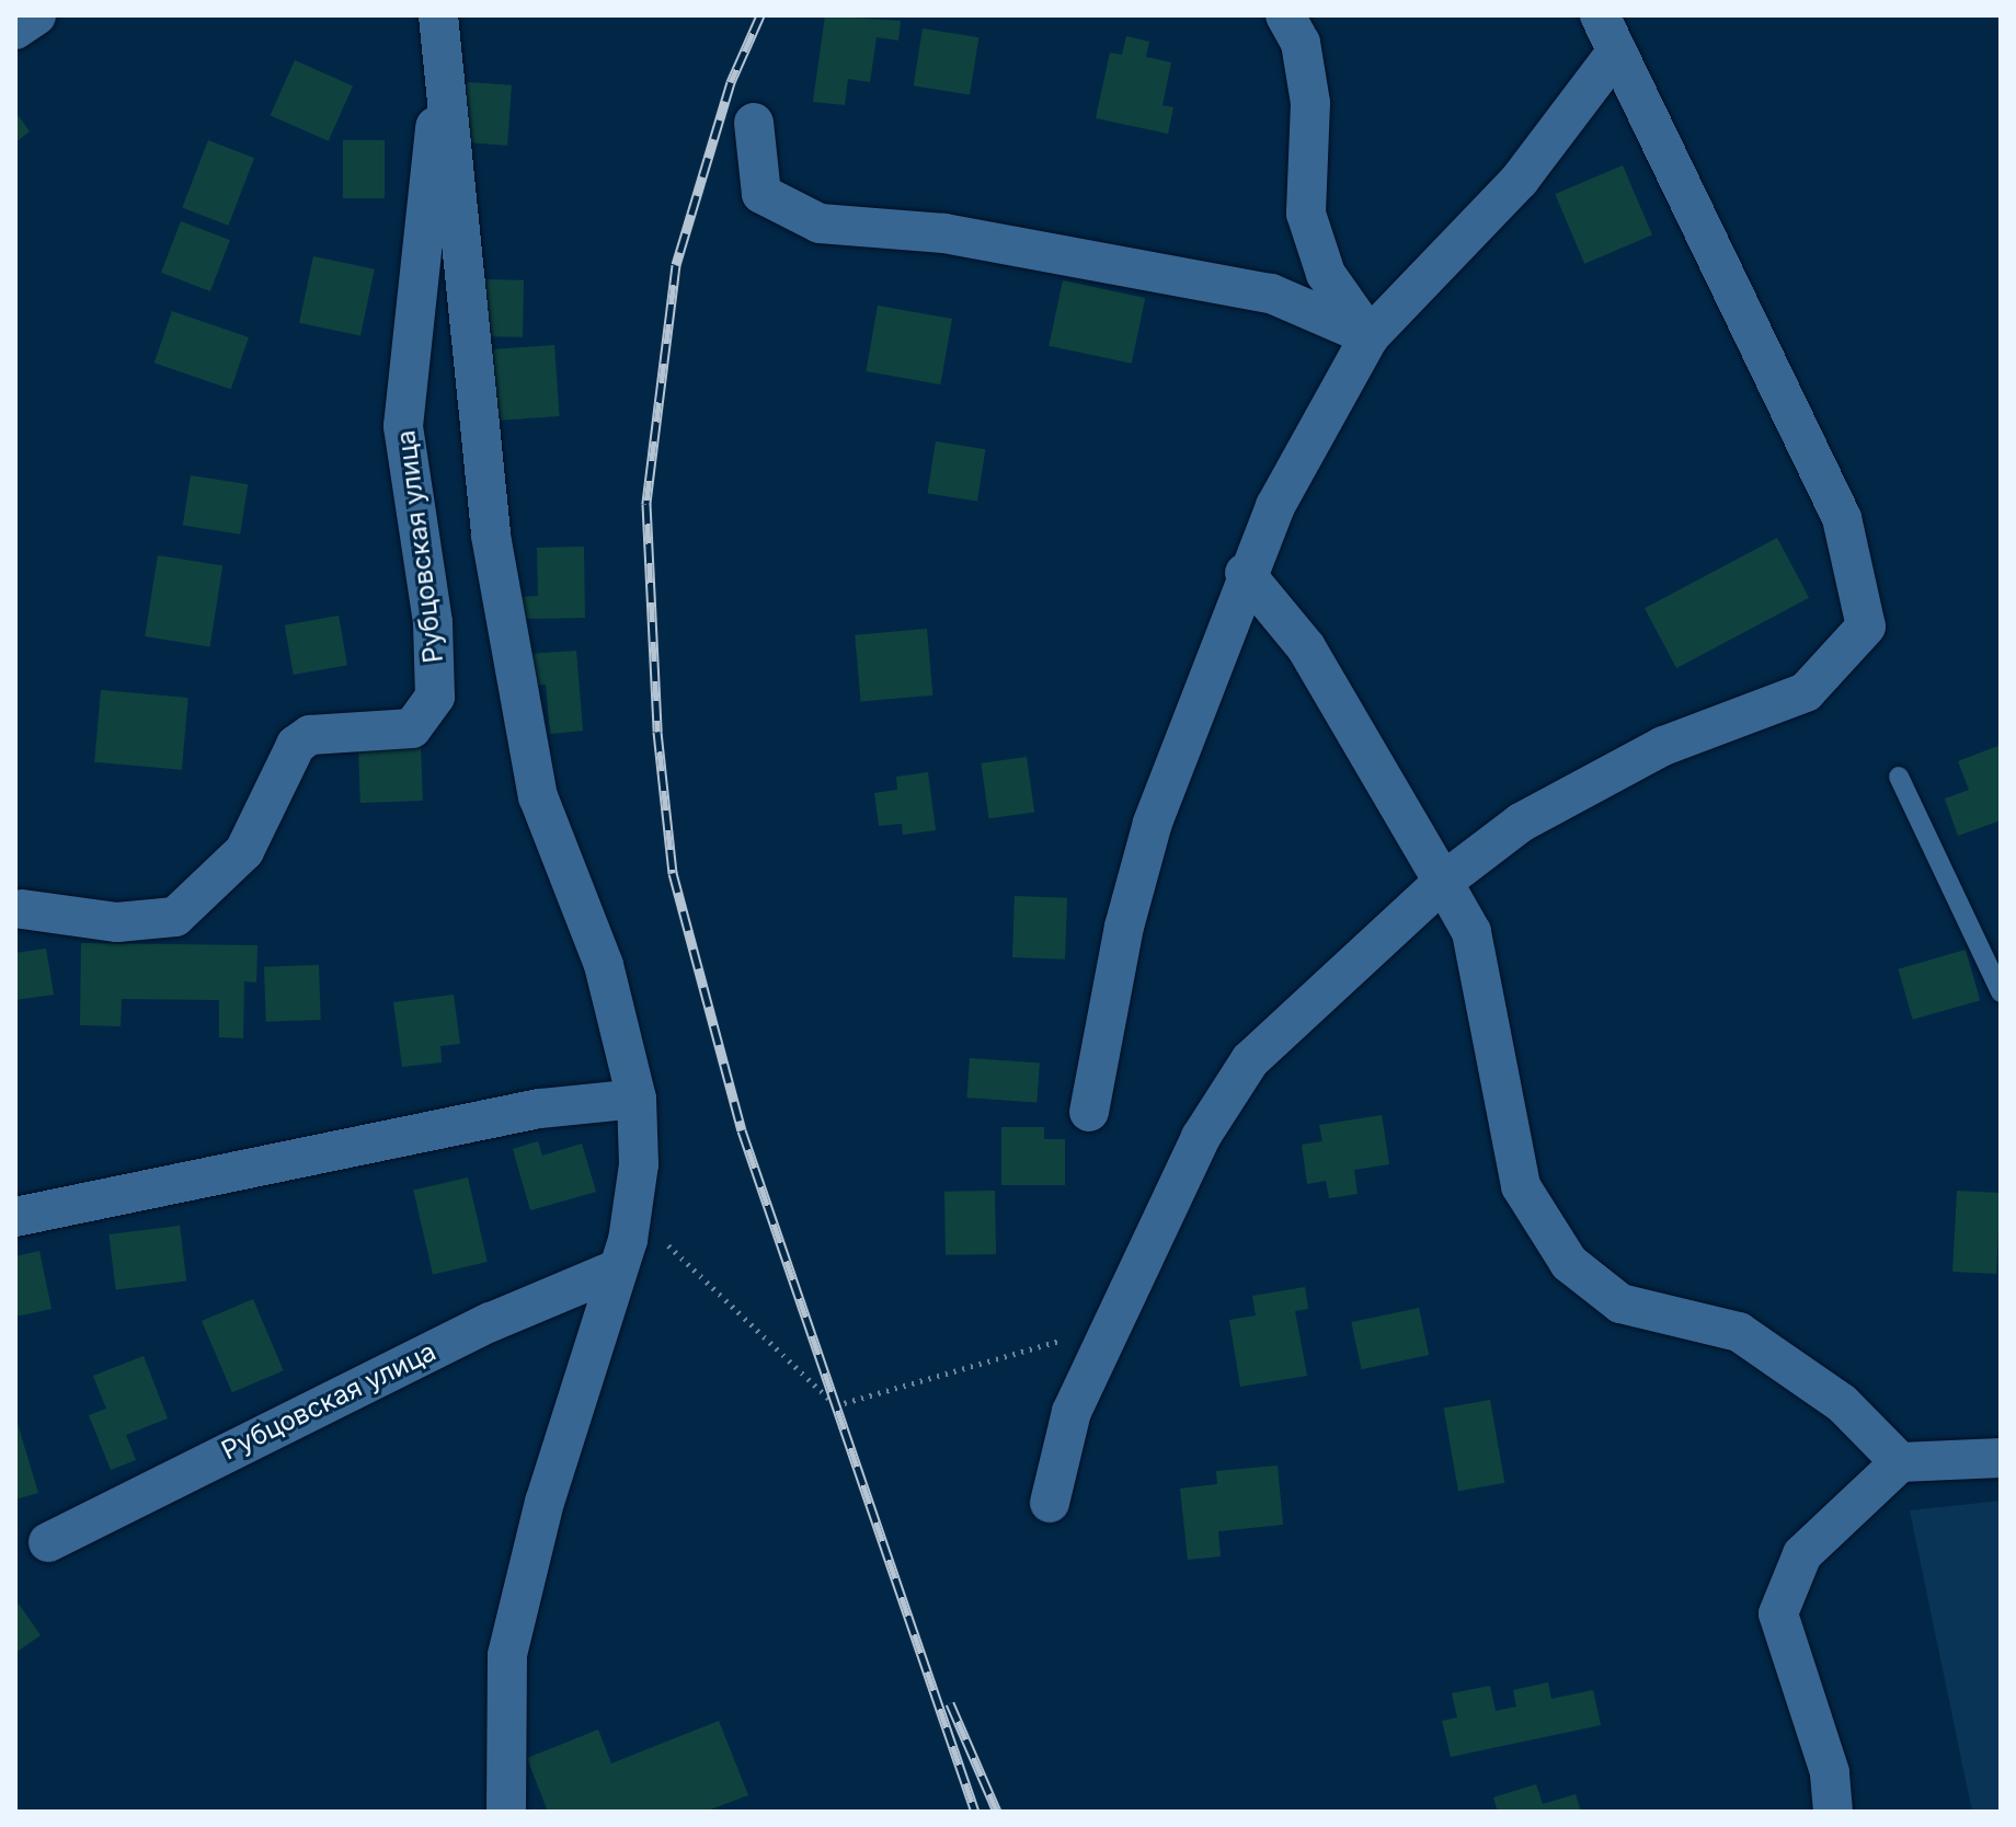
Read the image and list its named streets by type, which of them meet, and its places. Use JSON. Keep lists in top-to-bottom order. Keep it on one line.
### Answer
{"streets":{"street":["Рубцовская улица"]}}
